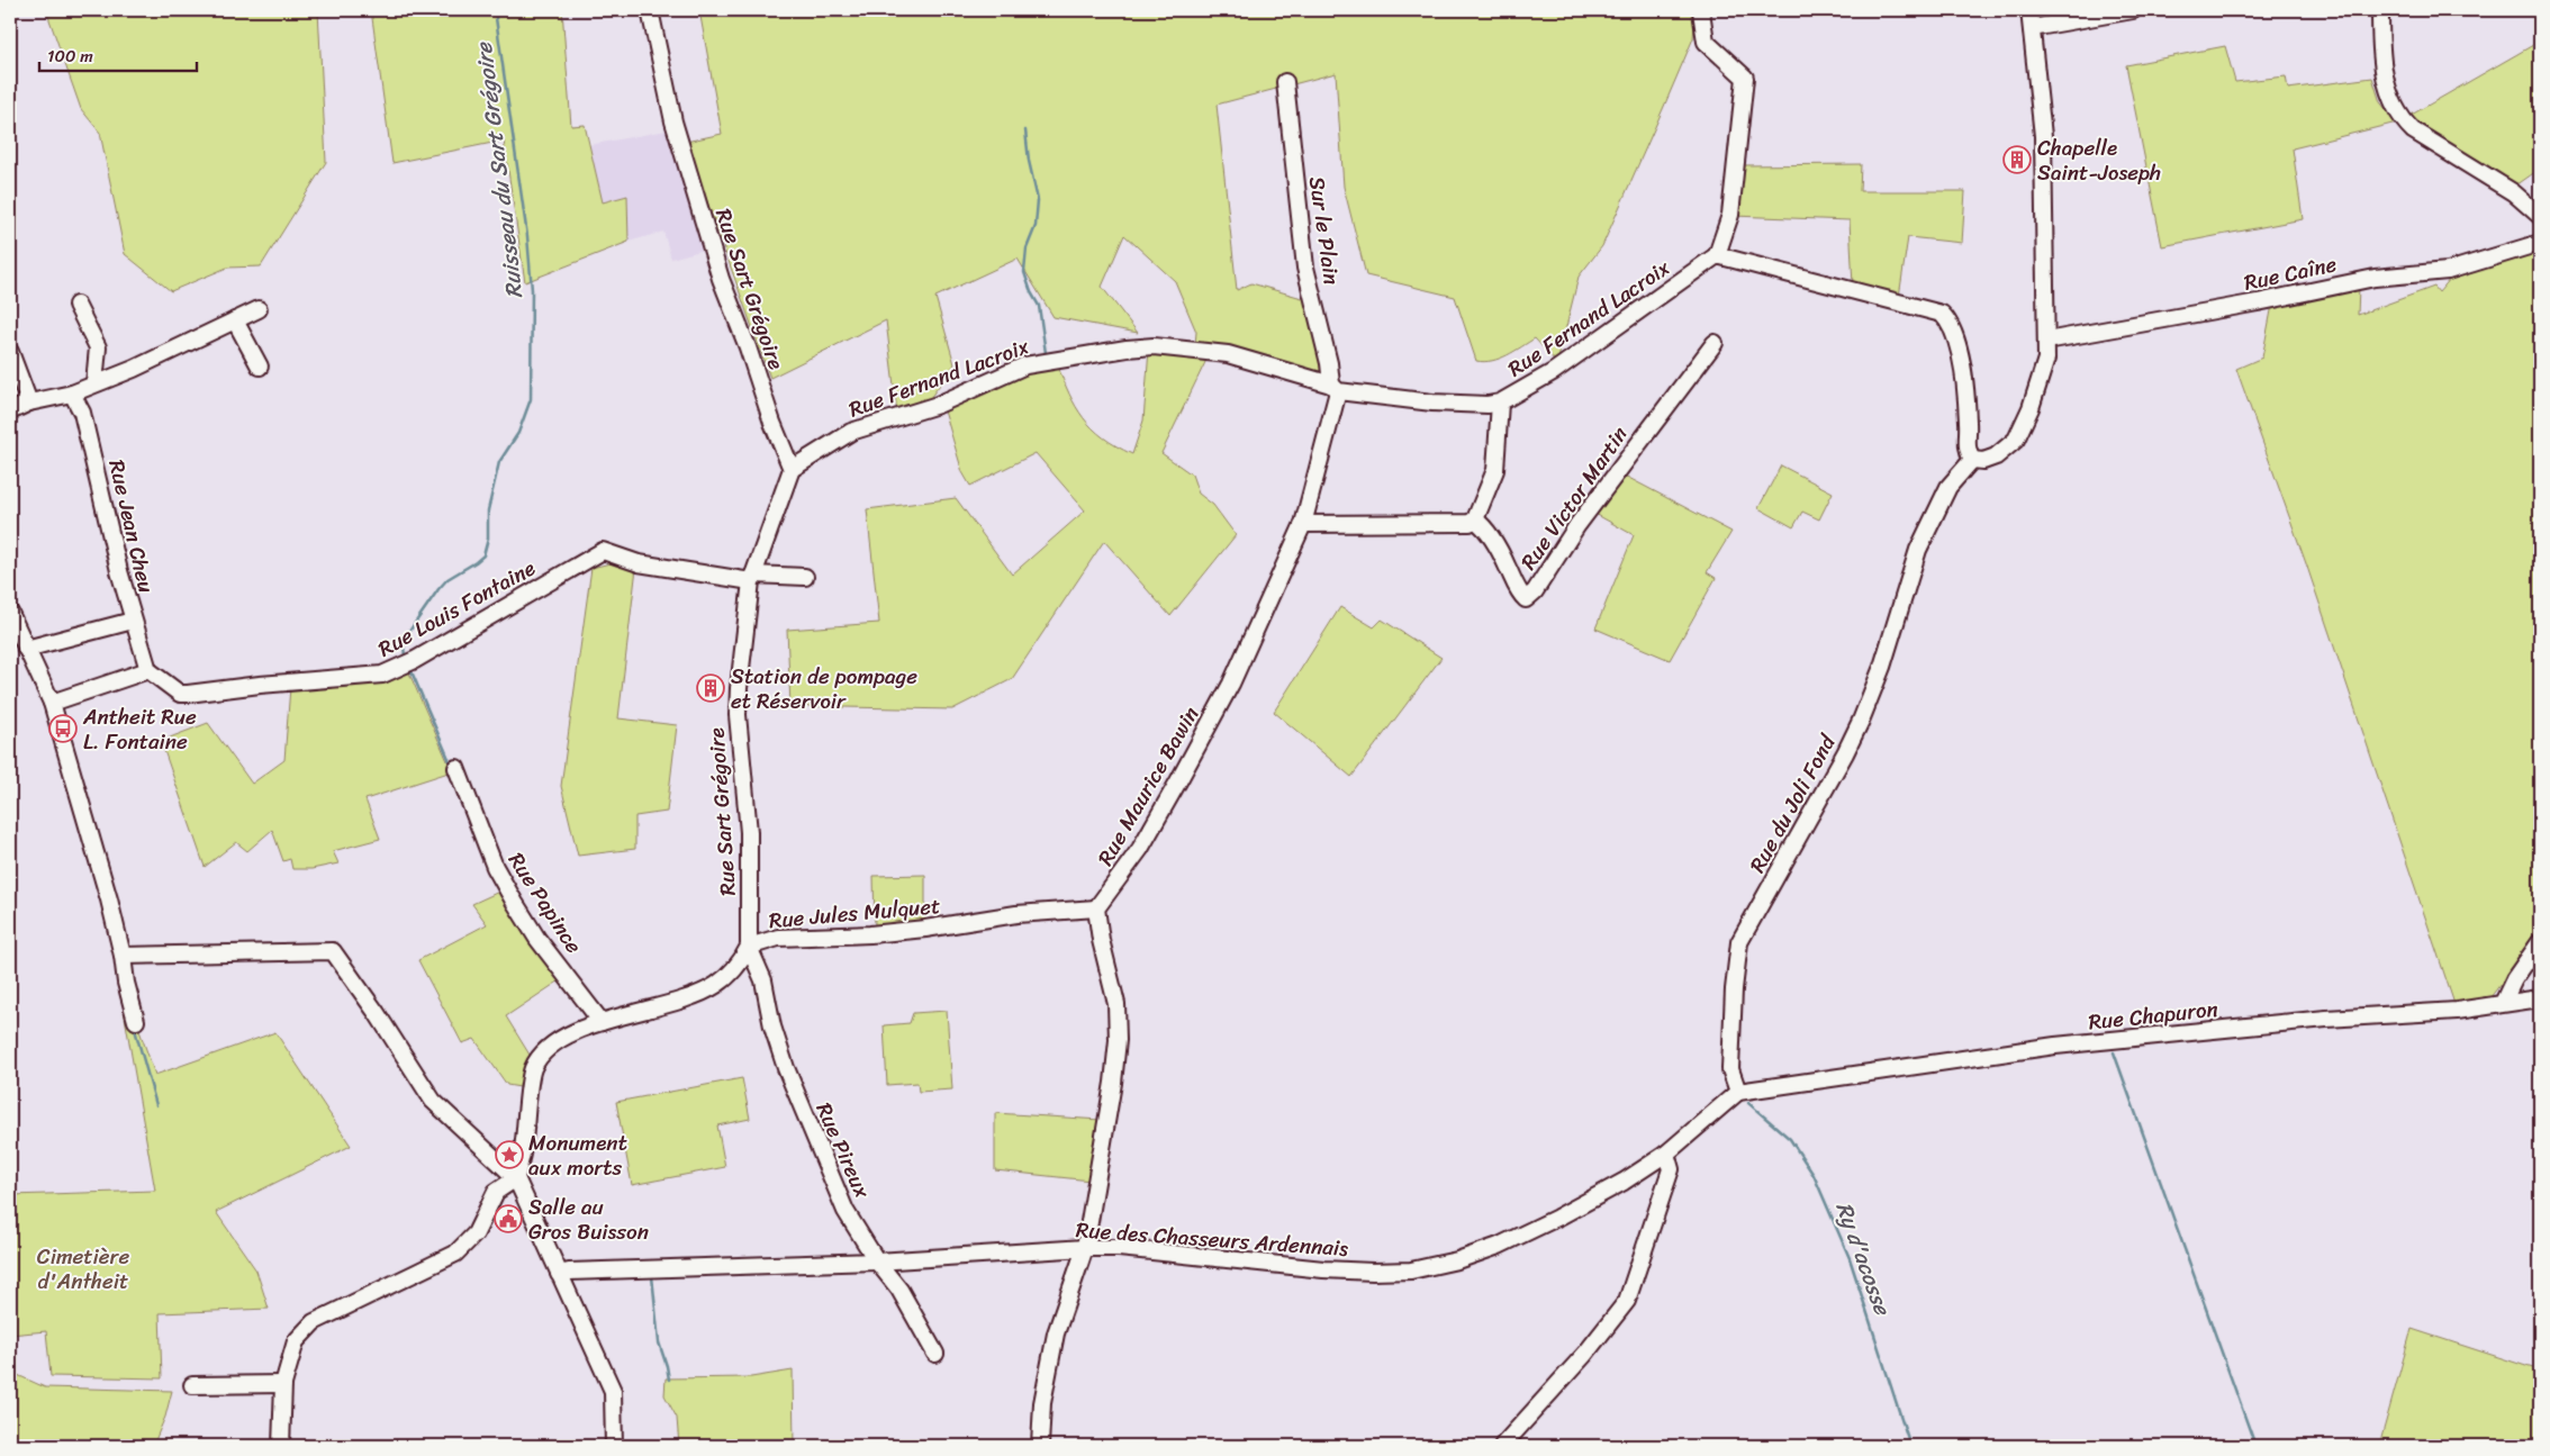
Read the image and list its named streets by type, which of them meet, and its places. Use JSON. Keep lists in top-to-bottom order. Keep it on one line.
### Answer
{"streets":{"street":["Sur le Plain","Rue Caîne","Rue Sart Grégoire","Rue Fernand Lacroix","Rue Victor Martin","Rue Jean Cheu","Rue Louis Fontaine","Rue Maurice Bawin","Rue du Joli Fond","Rue Papince","Rue Jules Mulquet","Rue Chapuron","Rue Pireux","Rue des Chasseurs Ardennais"]},"crossings":[["Sur le Plain","Rue Fernand Lacroix"],["Sur le Plain","Rue Maurice Bawin"],["Rue Sart Grégoire","Rue Fernand Lacroix"],["Rue Sart Grégoire","Rue Louis Fontaine"],["Rue Sart Grégoire","Rue Jules Mulquet"],["Rue Sart Grégoire","Rue Pireux"],["Rue Fernand Lacroix","Rue Maurice Bawin"],["Rue Jean Cheu","Rue Louis Fontaine"],["Rue Maurice Bawin","Rue Jules Mulquet"],["Rue du Joli Fond","Rue Chapuron"],["Rue Papince","Rue Jules Mulquet"],["Rue Jules Mulquet","Rue Pireux"],["Rue Pireux","Rue des Chasseurs Ardennais"]],"water":["Ruisseau du Sart Grégoire","Ry d'acosse"],"parks":["Cimetière d'Antheit"],"places":{"building":["Chapelle Saint-Joseph","Station de pompage et Réservoir"],"bus stop":["Antheit Rue L. Fontaine"],"place":["Monument aux morts"],"public building":["Salle au Gros Buisson"]},"scale_bar":"100 m"}
